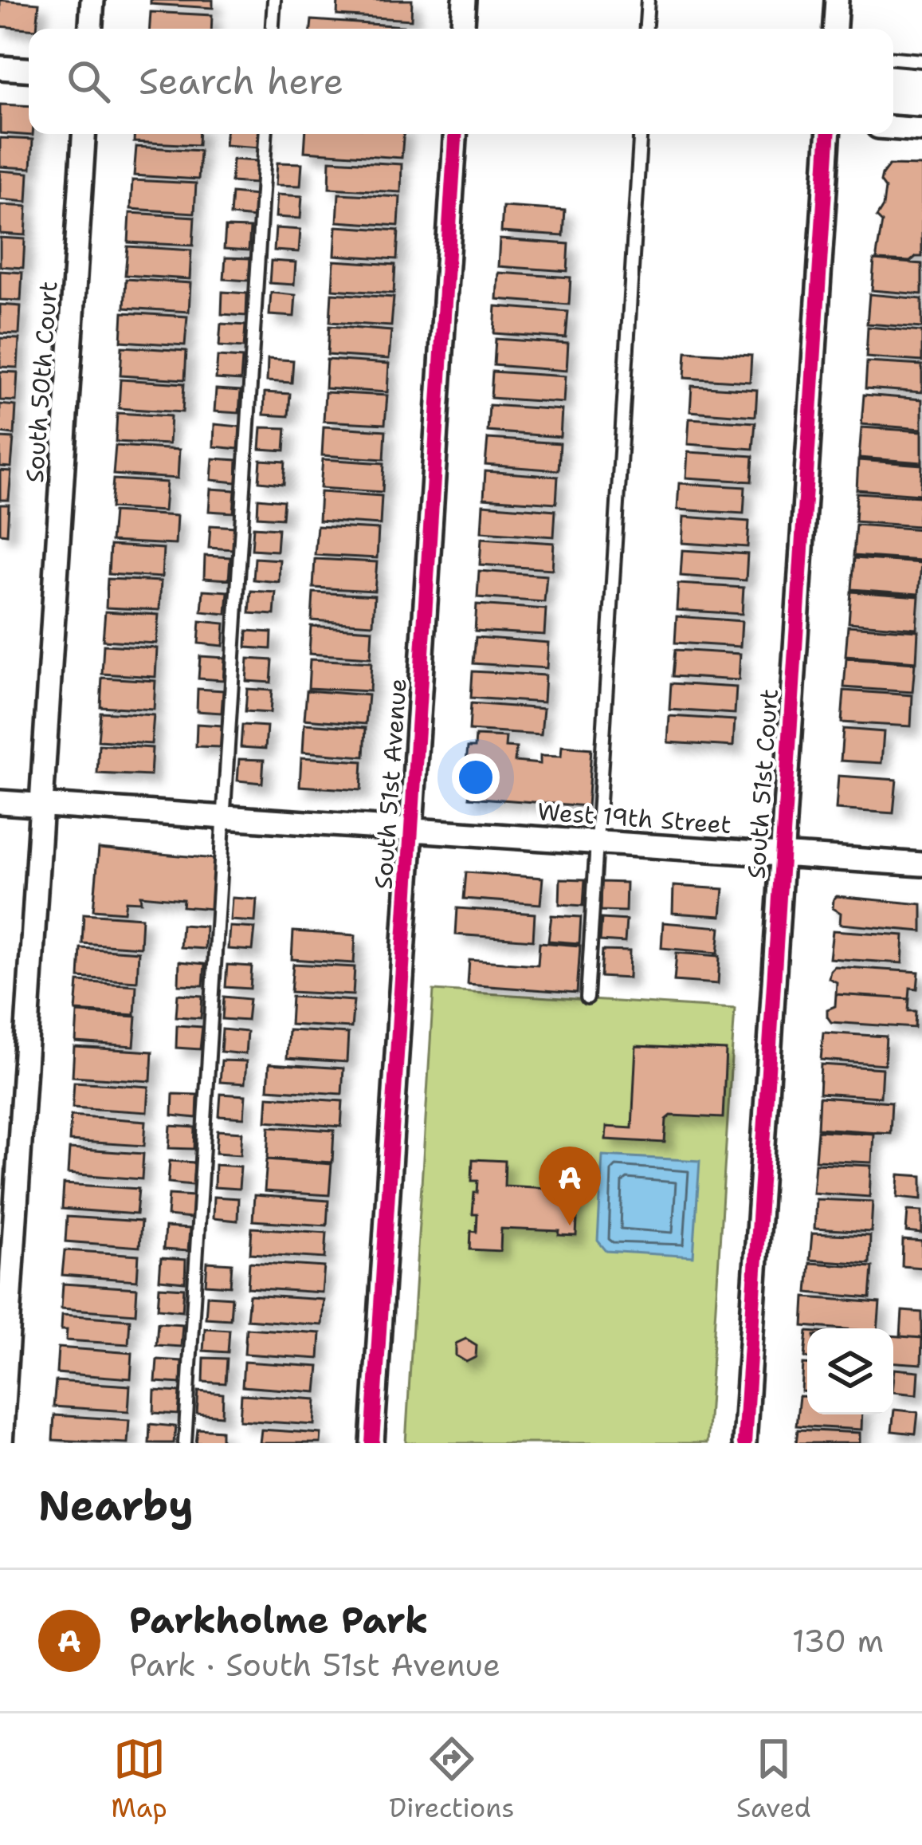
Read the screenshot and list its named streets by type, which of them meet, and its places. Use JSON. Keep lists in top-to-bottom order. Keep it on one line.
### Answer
{"streets":{"street":["South 50th Court","South 51st Avenue","South 51st Court","West 19th Street"]},"crossings":[["South 50th Court","West 19th Street"],["South 51st Avenue","West 19th Street"],["South 51st Court","West 19th Street"]],"page":{"search":"Search here","pins":"A","heading":"Nearby","list":[{"mark":"A","name":"Parkholme Park","note":"Park · South 51st Avenue","value":"130 m"}],"nav":["Map","Directions","Saved"]}}
